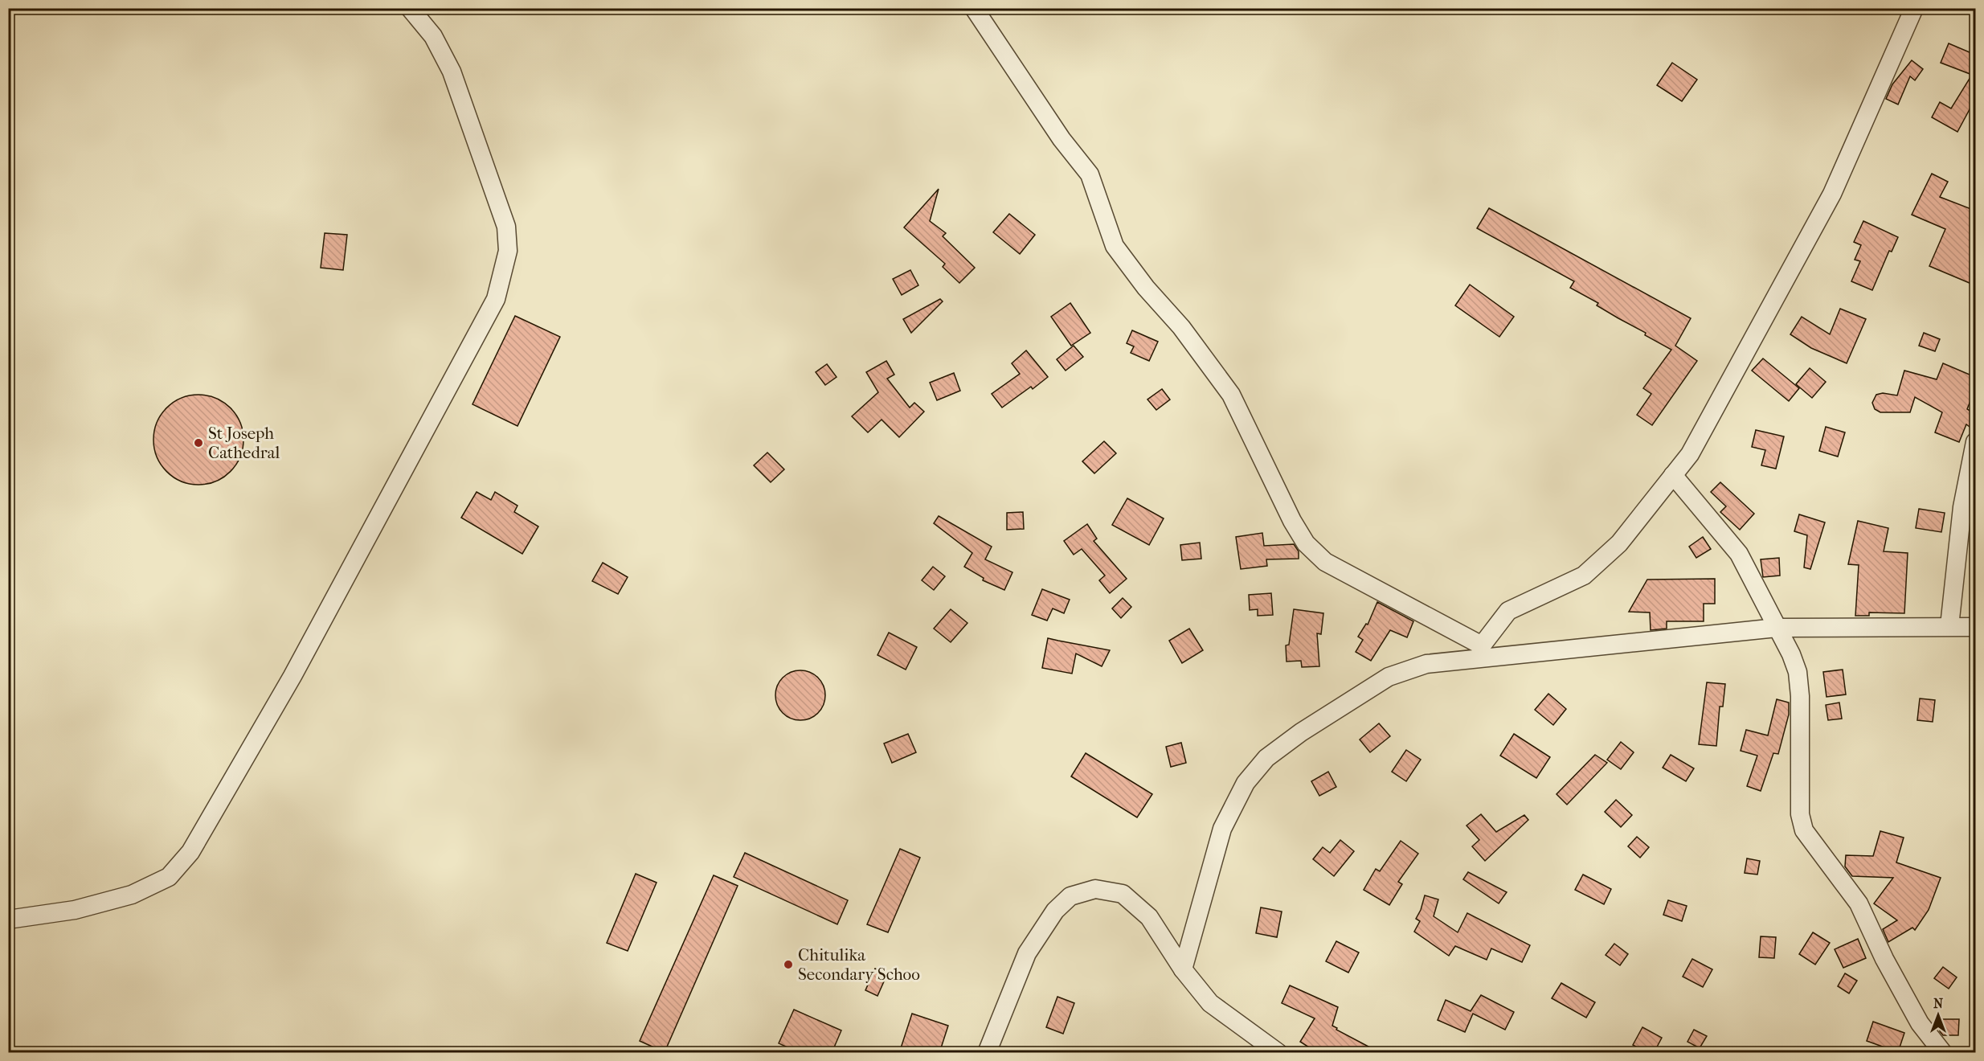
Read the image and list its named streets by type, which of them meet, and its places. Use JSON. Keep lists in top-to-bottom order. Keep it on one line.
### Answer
{"places":["St Joseph Cathedral","Chitulika Secondary Schoo"],"north":"top"}
